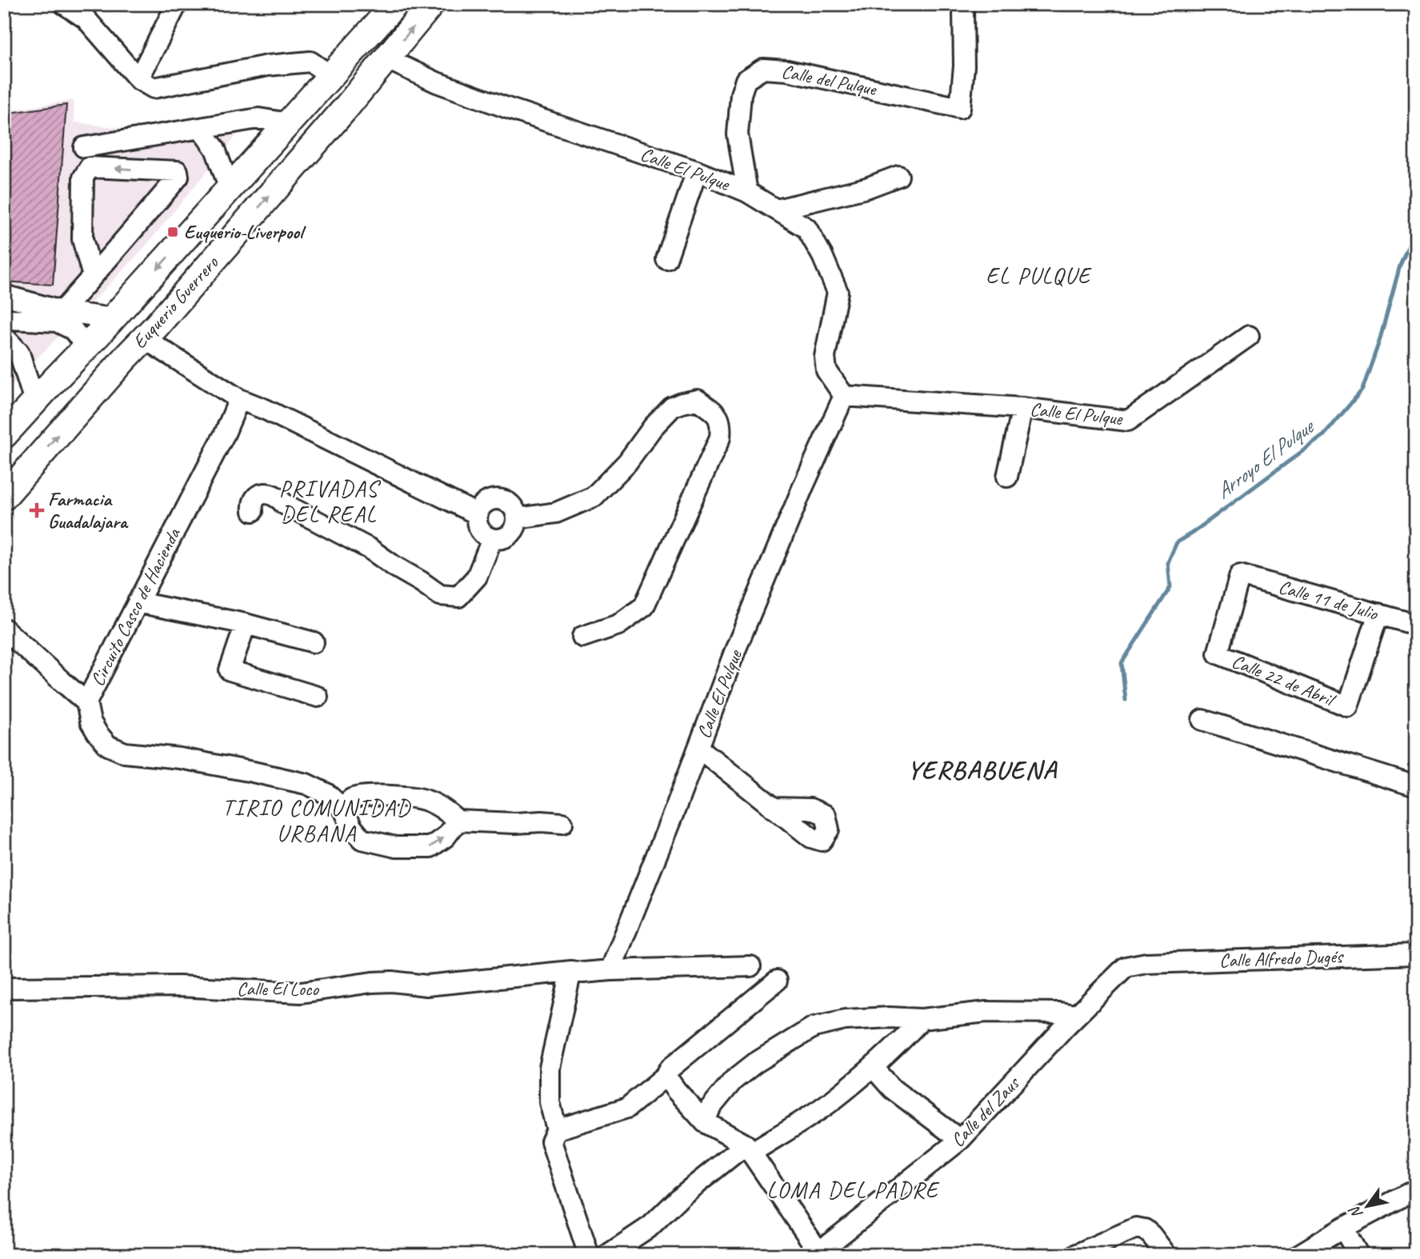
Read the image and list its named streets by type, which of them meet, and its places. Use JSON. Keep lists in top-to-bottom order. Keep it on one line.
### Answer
{"streets":{"main road":["Euquerio Guerrero"],"street":["Calle del Pulque","Calle El Pulque","Calle 11 de Julio","Circuito Casco de Hacienda","Calle 22 de Abril","Calle Alfredo Dugés","Calle El Loco","Calle del Zaus"]},"crossings":[["Calle del Pulque","Calle El Pulque"],["Calle El Pulque","Euquerio Guerrero"],["Calle 11 de Julio","Calle 22 de Abril"],["Calle Alfredo Dugés","Calle del Zaus"]],"districts":["EL PULQUE","PRIVADAS DEL REAL","YERBABUENA","TIRIO COMUNIDAD URBANA","LOMA DEL PADRE"],"water":["Arroyo El Pulque"],"places":{"transit":["Euquerio-Liverpool"],"health":["Farmacia Guadalajara"]},"north":"bottom left"}
